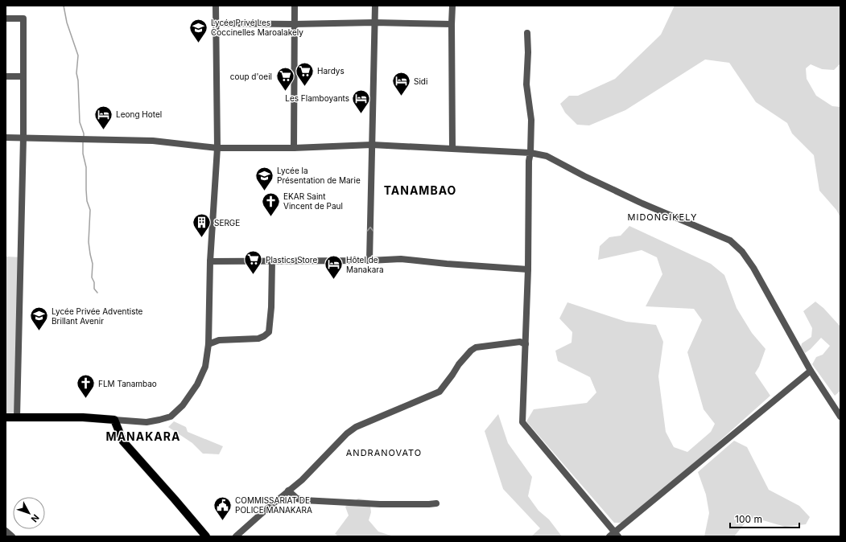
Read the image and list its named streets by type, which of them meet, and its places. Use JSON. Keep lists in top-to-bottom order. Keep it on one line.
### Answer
{"districts":["TANAMBAO","MIDONGIKELY","MANAKARA","ANDRANOVATO"],"places":{"school or university":["Lycée Privé Les Coccinelles Maroalakely","Lycée la Présentation de Marie","Lycée Privée Adventiste Brillant Avenir"],"supermarket":["Hardys","coup d'oeil","Plastics Store"],"hotel":["Sidi","Les Flamboyants","Leong Hotel","Hôtel de Manakara"],"church":["EKAR Saint Vincent de Paul","FLM Tanambao"],"building":["SERGE"],"public building":["COMMISSARIAT DE POLICE MANAKARA"]},"scale_bar":"100 m","north":"bottom right"}
